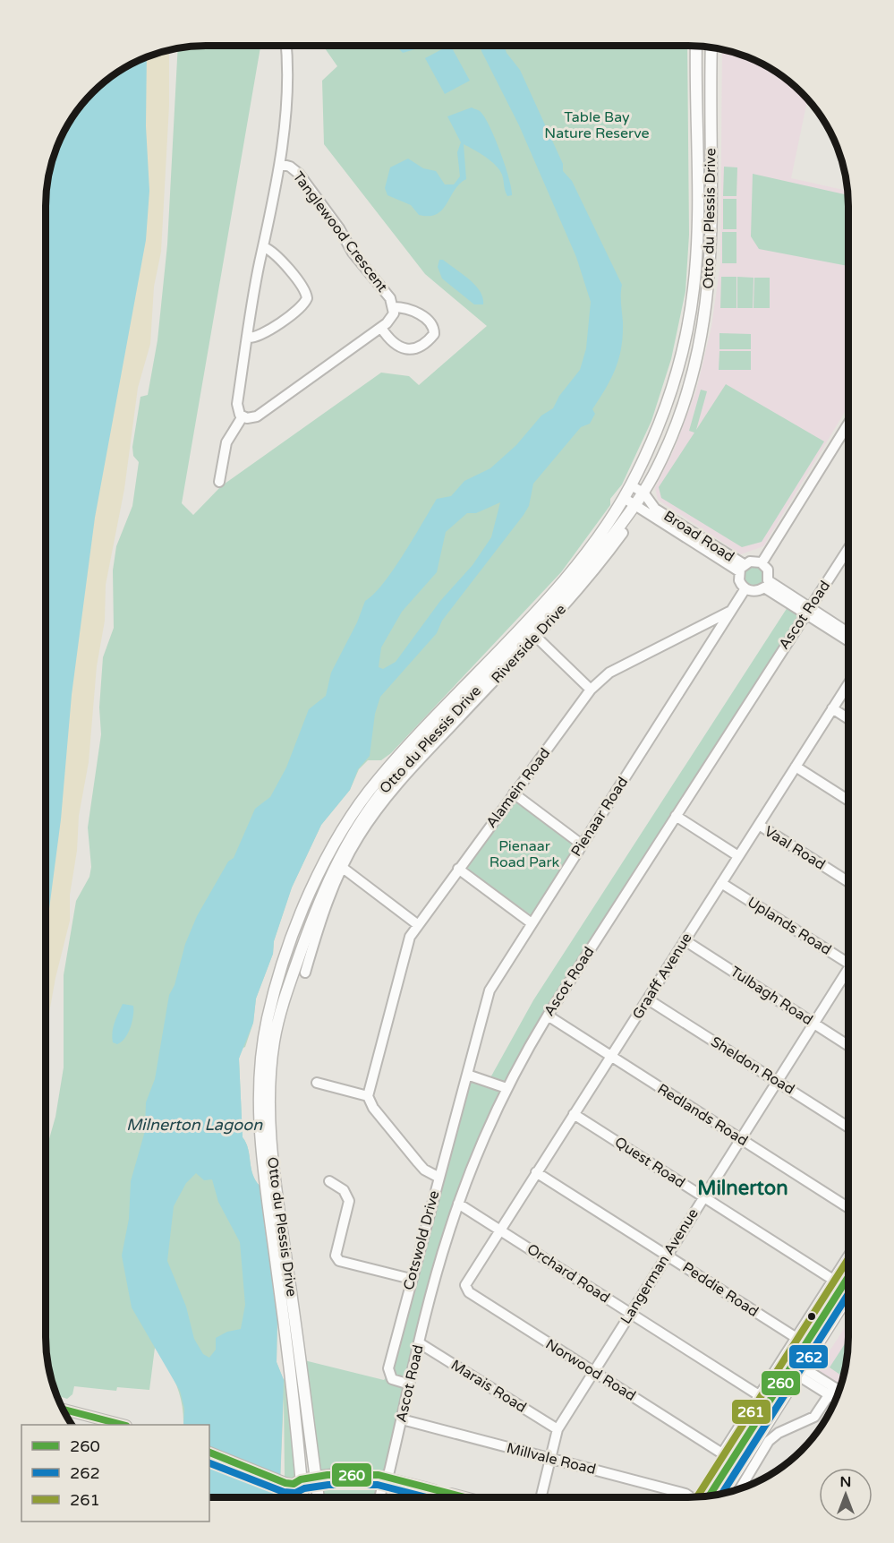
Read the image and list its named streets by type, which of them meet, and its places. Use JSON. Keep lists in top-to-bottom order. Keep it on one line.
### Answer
{"streets":{"main road":["Otto du Plessis Drive"],"street":["Tanglewood Crescent","Broad Road","Ascot Road","Riverside Drive","Alamein Road","Pienaar Road","Vaal Road","Uplands Road","Graaff Avenue","Tulbagh Road","Sheldon Road","Redlands Road","Quest Road","Cotswold Drive","Langerman Avenue","Orchard Road","Peddie Road","Norwood Road","Marais Road","Millvale Road"]},"crossings":[["Otto du Plessis Drive","Broad Road"],["Broad Road","Pienaar Road"],["Ascot Road","Redlands Road"],["Ascot Road","Cotswold Drive"],["Ascot Road","Orchard Road"],["Ascot Road","Marais Road"],["Ascot Road","Millvale Road"],["Alamein Road","Pienaar Road"],["Alamein Road","Cotswold Drive"],["Pienaar Road","Cotswold Drive"],["Vaal Road","Graaff Avenue"],["Uplands Road","Graaff Avenue"],["Graaff Avenue","Tulbagh Road"],["Graaff Avenue","Sheldon Road"],["Graaff Avenue","Redlands Road"],["Graaff Avenue","Quest Road"],["Graaff Avenue","Orchard Road"],["Graaff Avenue","Peddie Road"],["Graaff Avenue","Norwood Road"],["Tulbagh Road","Langerman Avenue"],["Sheldon Road","Langerman Avenue"],["Redlands Road","Langerman Avenue"],["Quest Road","Langerman Avenue"],["Langerman Avenue","Orchard Road"],["Langerman Avenue","Peddie Road"],["Langerman Avenue","Norwood Road"],["Langerman Avenue","Marais Road"],["Langerman Avenue","Millvale Road"],["Orchard Road","Norwood Road"]],"districts":["Milnerton"],"water":["Milnerton Lagoon"],"parks":["Table Bay Nature Reserve","Pienaar Road Park"],"lines":["transit line 261","transit line 260","transit line 262"],"legend":["260","262","261"],"north":"top"}
